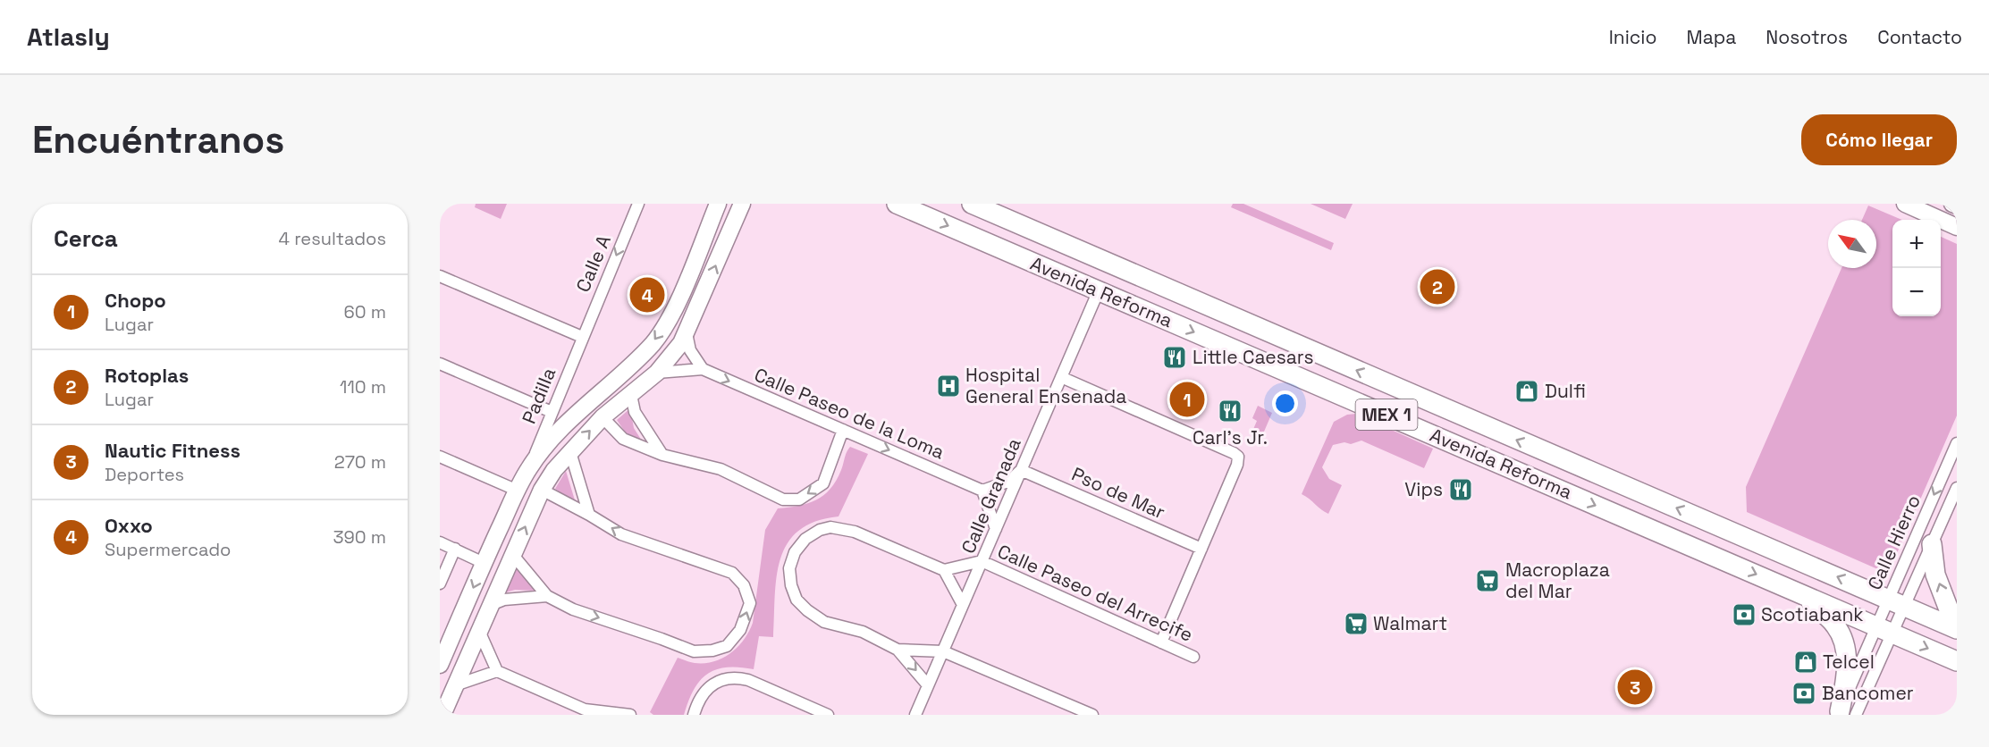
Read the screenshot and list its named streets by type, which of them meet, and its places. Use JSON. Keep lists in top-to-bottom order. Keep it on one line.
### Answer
{"streets":{"highway":["Avenida Reforma","MEX 1"],"street":["Calle A","Padilla","Calle Paseo de la Loma","Pso de Mar","Calle Granada","Calle Hierro","Calle Paseo del Arrecife"]},"crossings":[["Calle A","Padilla"],["Avenida Reforma","Calle Granada"],["Avenida Reforma","Calle Hierro"],["Pso de Mar","Calle Granada"],["Calle Granada","Calle Paseo del Arrecife"]],"one_way":["Calle A","Calle Paseo de la Loma"],"places":{"restaurant":["Little Caesars","Carl's Jr.","Vips"],"hospital":["Hospital General Ensenada"],"shop":["Dulfi","Telcel"],"supermarket":["Macroplaza del Mar","Walmart"],"bank":["Scotiabank","Bancomer"]},"north":"top left","page":{"header":"Atlasly","nav":["Inicio","Mapa","Nosotros","Contacto"],"buttons":"Cómo llegar","title":"Encuéntranos","heading":["Cerca","4 resultados"],"map_buttons":["+","−"],"pins":["2","4","1","3"],"list":[{"mark":"1","name":"Chopo","note":"Lugar","value":"60 m"},{"mark":"2","name":"Rotoplas","note":"Lugar","value":"110 m"},{"mark":"3","name":"Nautic Fitness","note":"Deportes","value":"270 m"},{"mark":"4","name":"Oxxo","note":"Supermercado","value":"390 m"}]}}
